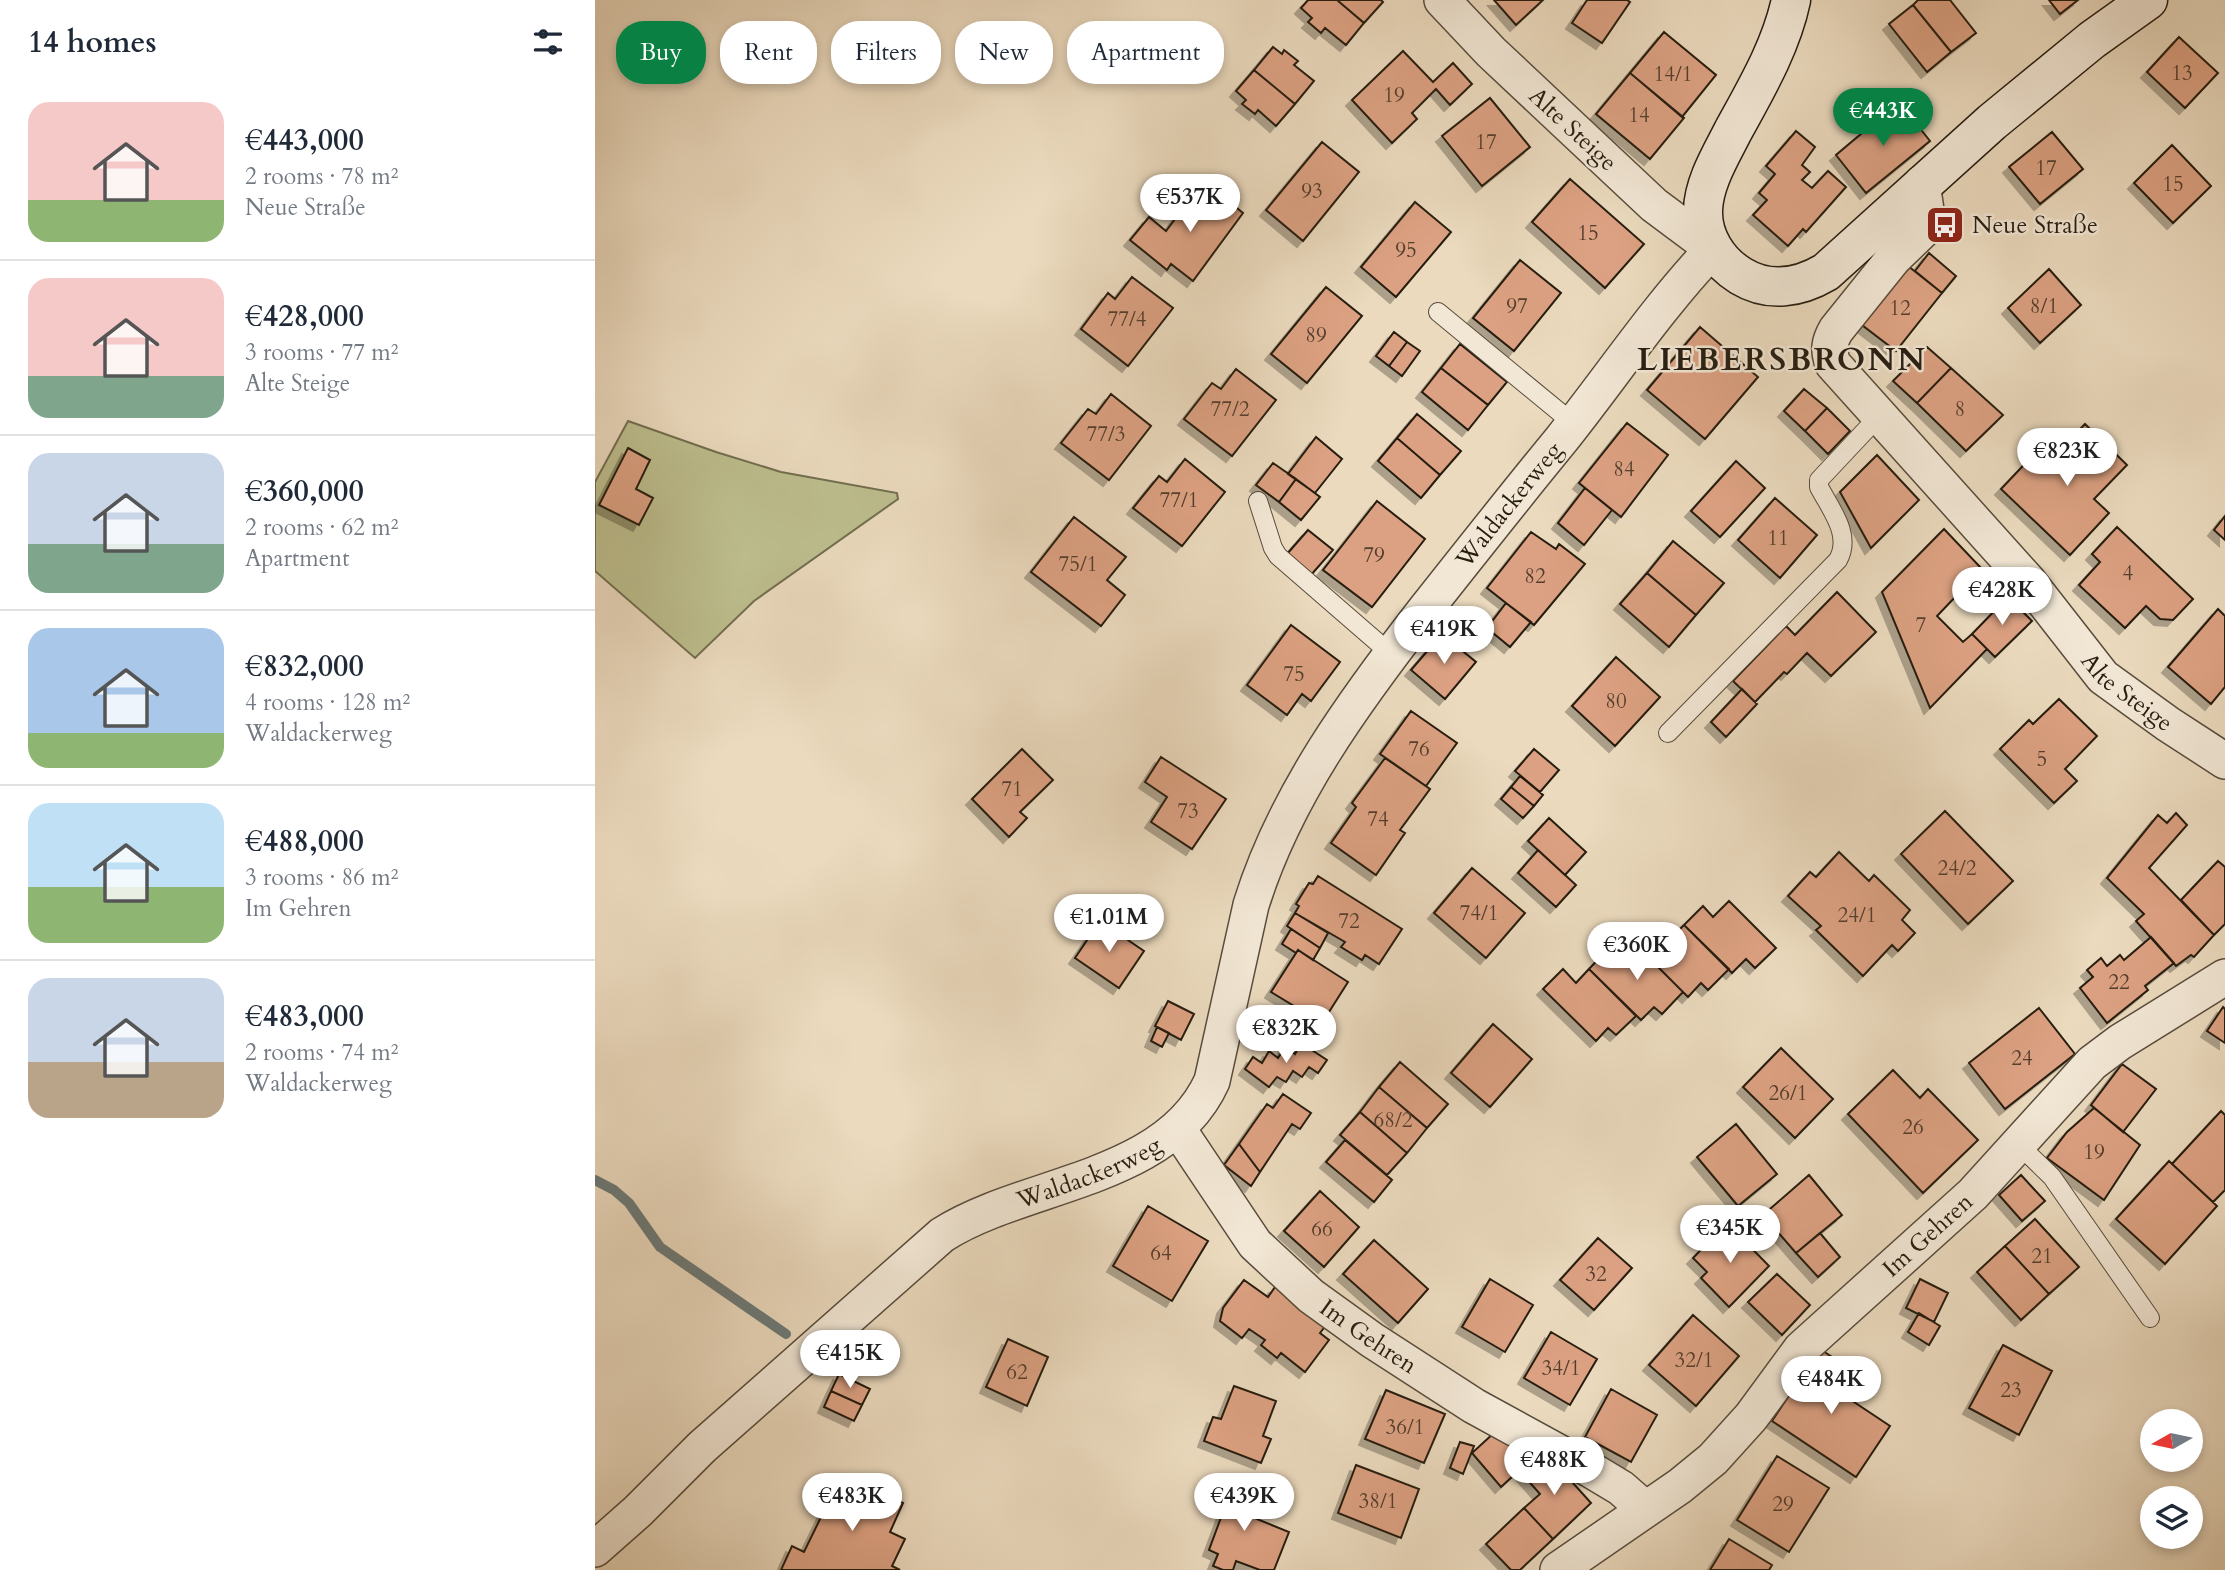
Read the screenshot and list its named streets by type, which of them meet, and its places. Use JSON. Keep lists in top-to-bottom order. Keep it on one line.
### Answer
{"streets":{"street":["Alte Steige","Waldackerweg","Im Gehren"]},"crossings":[["Alte Steige","Waldackerweg"],["Waldackerweg","Im Gehren"]],"districts":["LIEBERSBRONN"],"places":{"bus stop":["Neue Straße"]},"house_numbers":["13","14/1","19","14","17","17","15","93","15","95","97","8/1","12","77/4","89","77/2","8","77/3","84","77/1","11","79","75/1","4","82","7","75","80","76","5","71","73","74","24/2","74/1","24/1","72","22","24","26/1","68/2","26","19","66","64","21","32","32/1","34/1","62","23","36/1","38/1","29"],"north":"left","page":{"heading":"14 homes","chip":["Buy","Rent","Filters","New","Apartment"],"list":[{"name":"€443,000","note":"2 rooms · 78 m² · Neue Straße"},{"name":"€428,000","note":"3 rooms · 77 m² · Alte Steige"},{"name":"€360,000","note":"2 rooms · 62 m² · Apartment"},{"name":"€832,000","note":"4 rooms · 128 m² · Waldackerweg"},{"name":"€488,000","note":"3 rooms · 86 m² · Im Gehren"},{"name":"€483,000","note":"2 rooms · 74 m² · Waldackerweg"}],"price":["€443K","€537K","€823K","€428K","€419K","€1.01M","€360K","€832K","€345K","€415K","€484K","€488K","€483K","€439K"]}}
